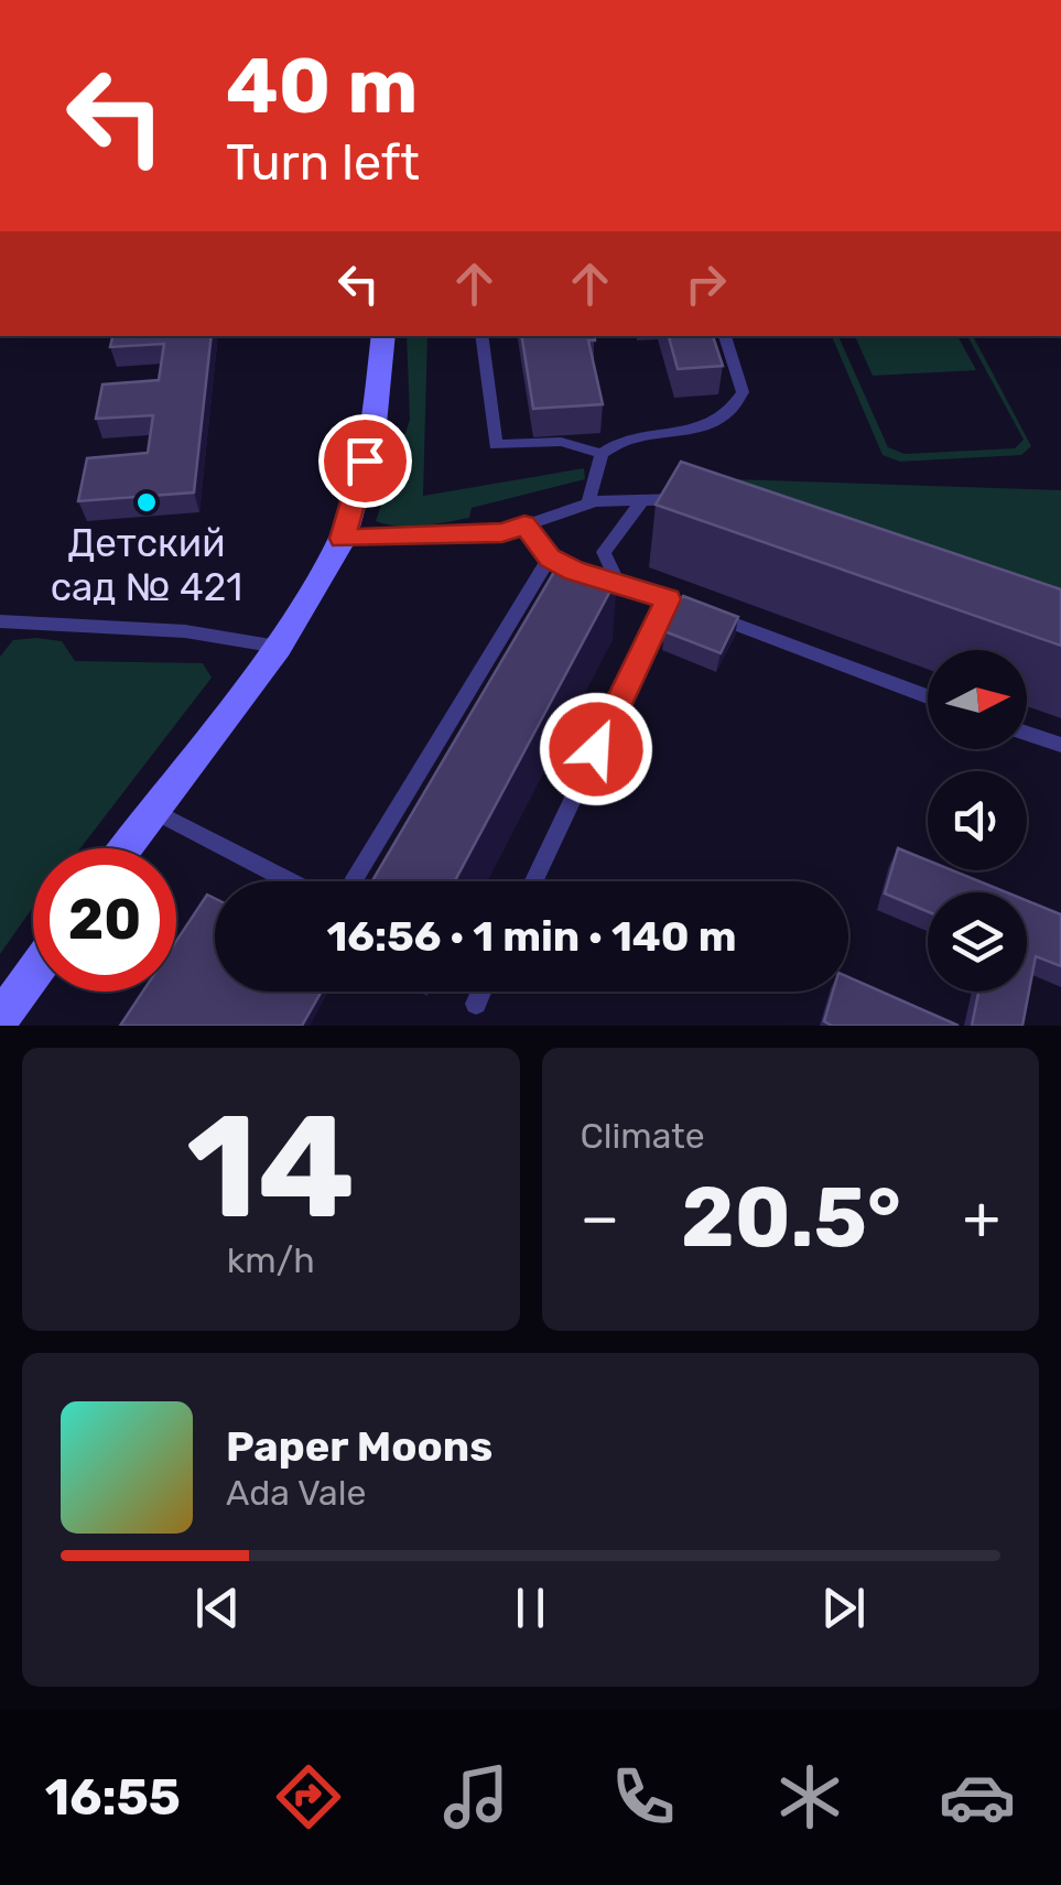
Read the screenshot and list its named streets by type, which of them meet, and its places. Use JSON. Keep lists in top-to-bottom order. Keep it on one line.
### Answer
{"places":["Детский сад № 421"],"north":"right","page":{"turn":["40 m","Turn left"],"limit":"20","trip":"16:56 · 1 min · 140 m","tile":[["14","km/h"],"Climate"],"heat":["−","20.5°","+"],"song":["Paper Moons","Ada Vale"],"tabs":"16:55"}}
